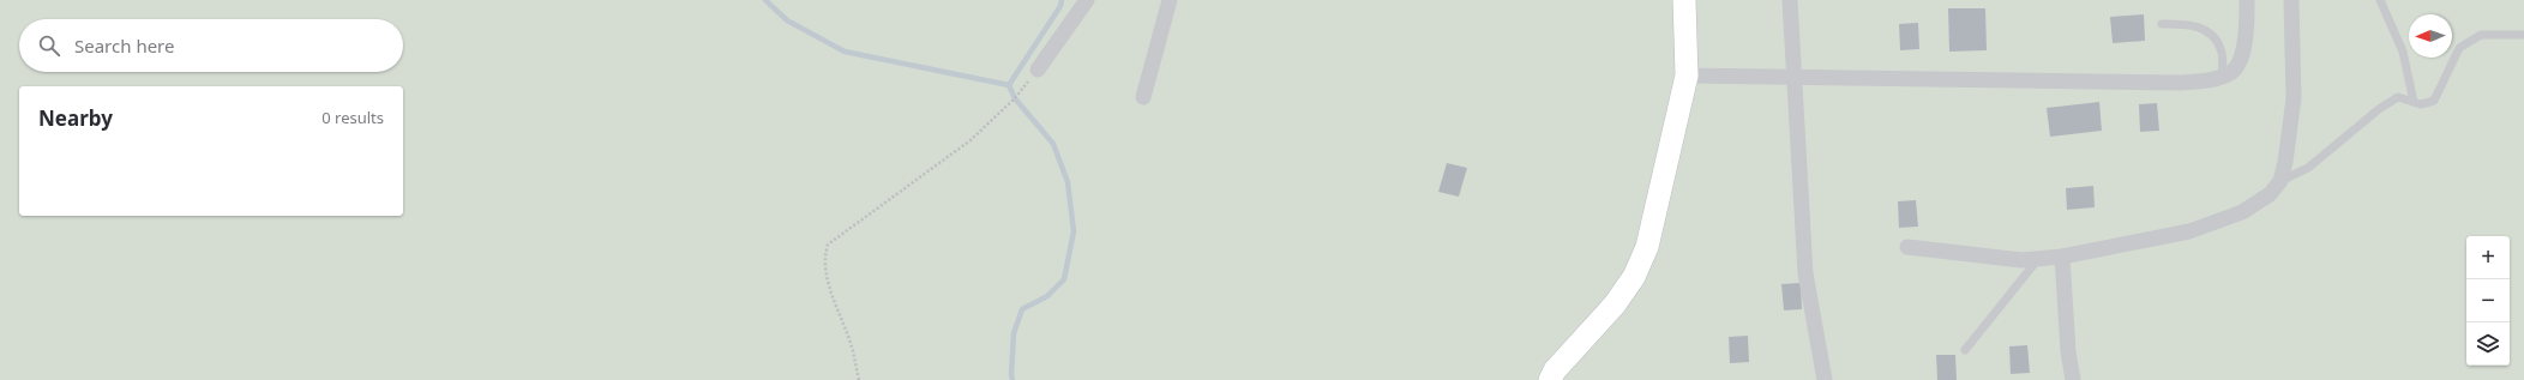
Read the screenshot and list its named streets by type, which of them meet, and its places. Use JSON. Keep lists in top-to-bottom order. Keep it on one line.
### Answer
{"north":"left","page":{"search":"Search here","heading":["Nearby","0 results"],"map_buttons":["+","−"]}}
